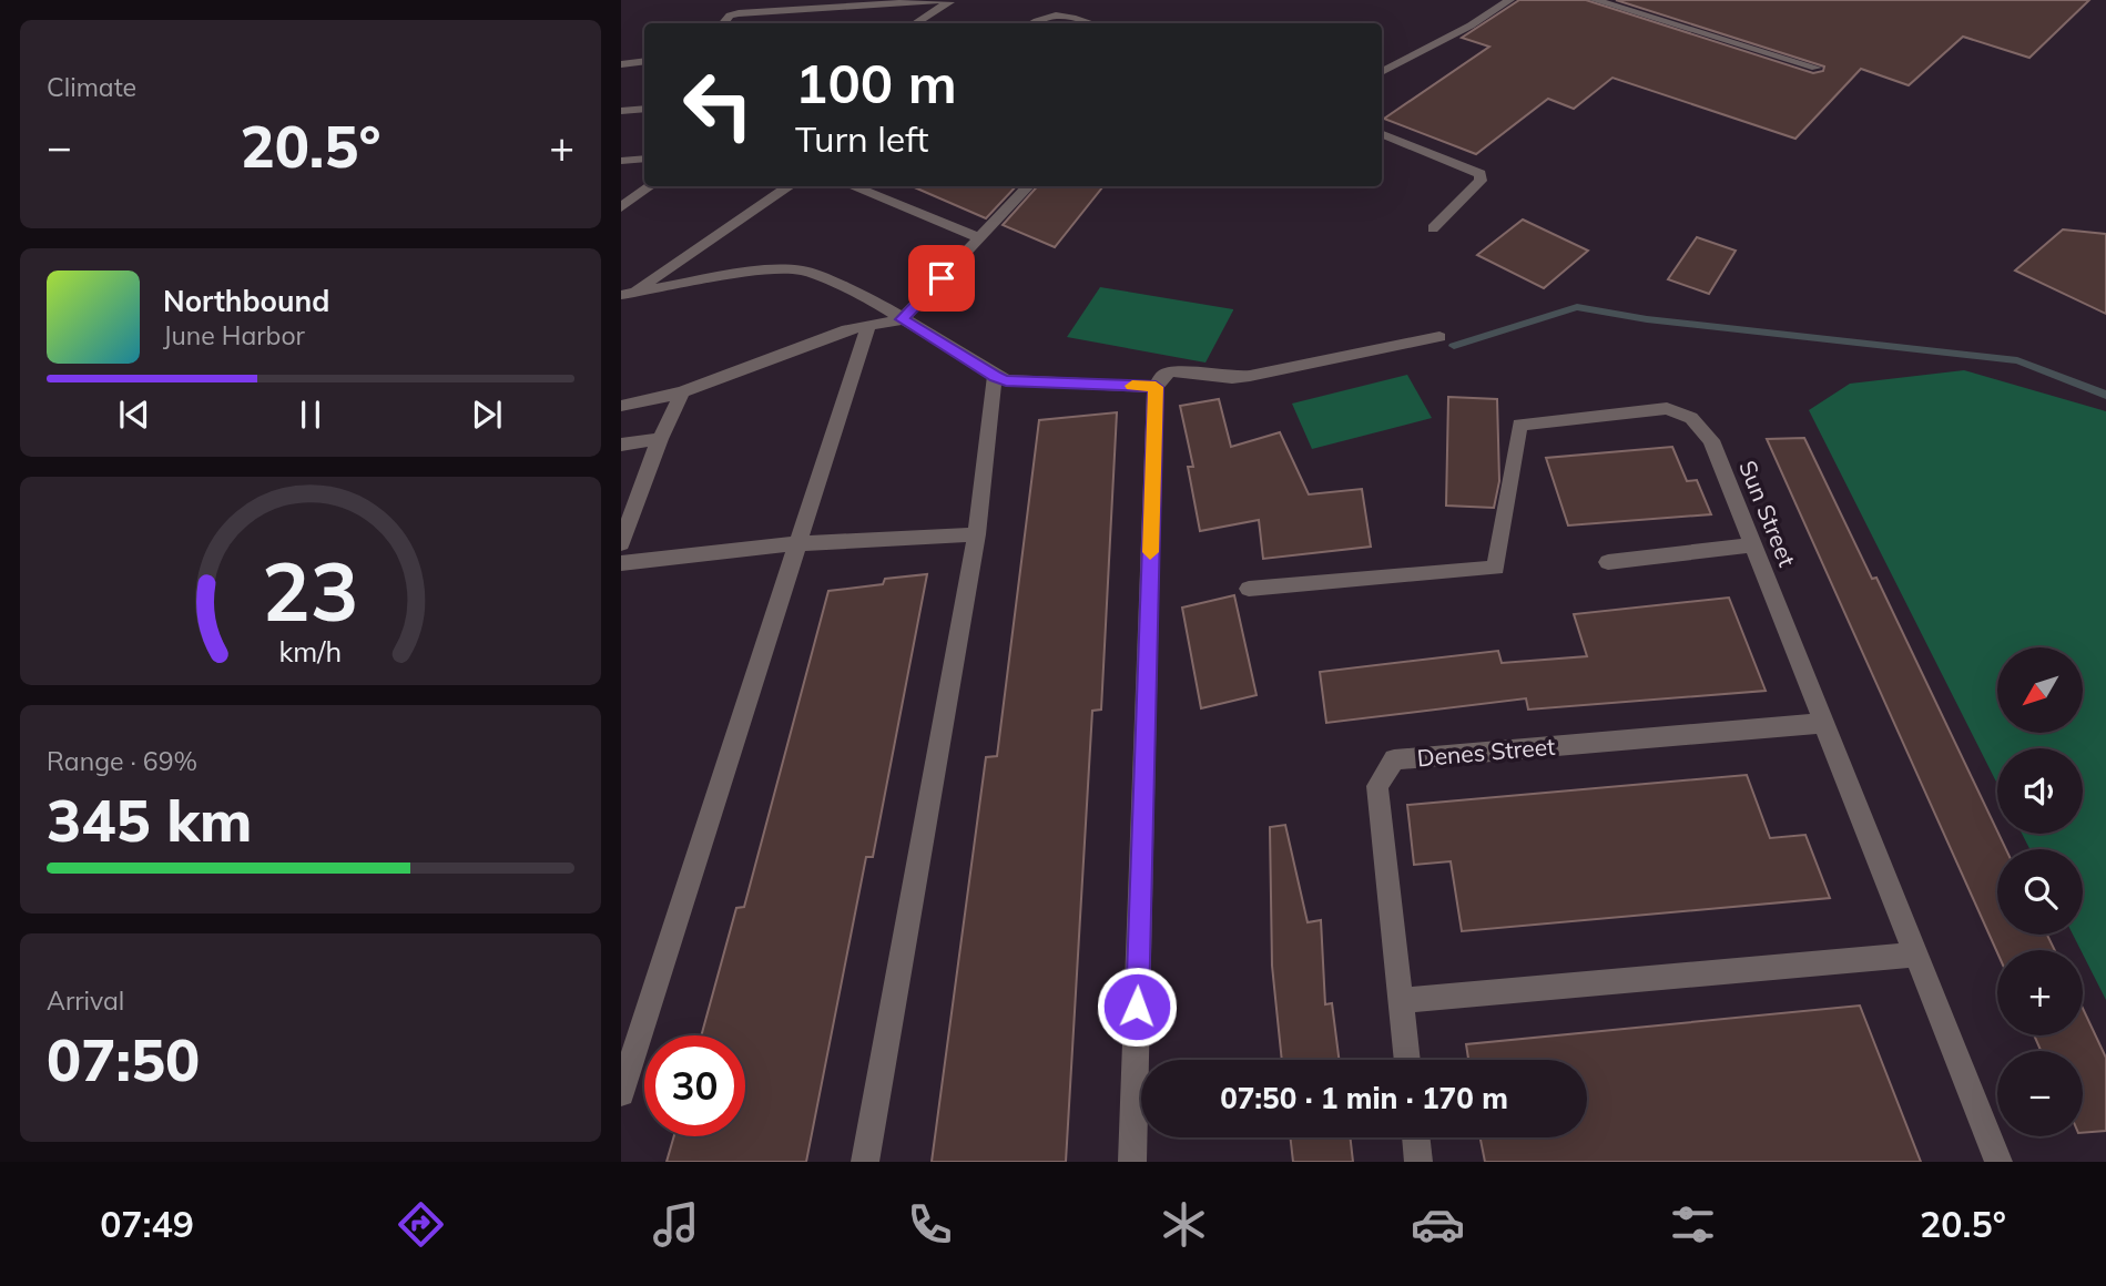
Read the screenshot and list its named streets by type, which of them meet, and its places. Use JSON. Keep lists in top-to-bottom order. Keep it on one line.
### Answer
{"streets":{"street":["Sun Street","Denes Street"]},"crossings":[["Sun Street","Denes Street"]],"north":"bottom left","page":{"tile":["Climate",["Range · 69%","345 km"],["Arrival","07:50"]],"turn":["100 m","Turn left"],"heat":["−","20.5°","+"],"song":["Northbound","June Harbor"],"map_buttons":["+","−"],"limit":"30","trip":"07:50 · 1 min · 170 m","tabs":["07:49","20.5°"],"gauge":["23","km/h"]}}
